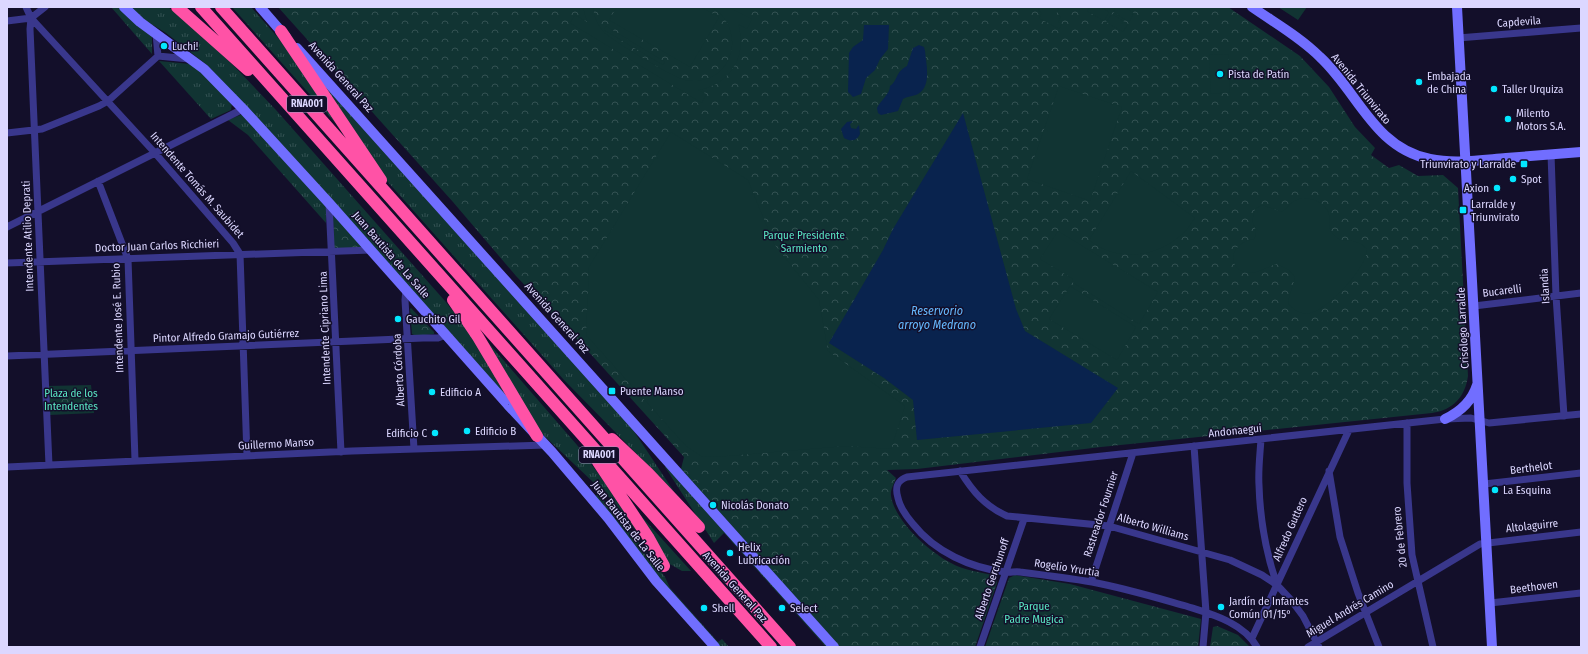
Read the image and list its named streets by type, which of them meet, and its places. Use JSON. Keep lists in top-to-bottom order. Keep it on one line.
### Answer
{"streets":{"highway":["Avenida General Paz","RNA001"],"street":["Capdevila","Avenida Triunvirato","Intendente Tomás M. Saubidet","Intendente Atilio Deprati","Doctor Juan Carlos Ricchieri","Juan Bautista de La Salle","Islandia","Bucarelli","Intendente José E. Rubio","Intendente Cipriano Lima","Crisólogo Larralde","Pintor Alfredo Gramajo Gutiérrez","Alberto Córdoba","Andonaegui","Guillermo Manso","Berthelot","Rastreador Fournier","Altolaguirre","Alberto Williams","Alfredo Guttero","20 de Febrero","Rogelio Yrurtia","Alberto Gerchunoff","Beethoven","Miguel Andrés Camino"]},"crossings":[["Capdevila","Crisólogo Larralde"],["Avenida Triunvirato","Islandia"],["Avenida Triunvirato","Crisólogo Larralde"],["Intendente Tomás M. Saubidet","Intendente Atilio Deprati"],["Intendente Tomás M. Saubidet","Doctor Juan Carlos Ricchieri"],["Intendente Tomás M. Saubidet","Pintor Alfredo Gramajo Gutiérrez"],["Intendente Tomás M. Saubidet","Guillermo Manso"],["Intendente Atilio Deprati","Doctor Juan Carlos Ricchieri"],["Intendente Atilio Deprati","Pintor Alfredo Gramajo Gutiérrez"],["Intendente Atilio Deprati","Guillermo Manso"],["Doctor Juan Carlos Ricchieri","Juan Bautista de La Salle"],["Doctor Juan Carlos Ricchieri","Intendente José E. Rubio"],["Doctor Juan Carlos Ricchieri","Intendente Cipriano Lima"],["Juan Bautista de La Salle","Intendente Cipriano Lima"],["Juan Bautista de La Salle","Pintor Alfredo Gramajo Gutiérrez"],["Juan Bautista de La Salle","Alberto Córdoba"],["Juan Bautista de La Salle","Guillermo Manso"],["Islandia","Bucarelli"],["Islandia","Andonaegui"],["Bucarelli","Crisólogo Larralde"],["Intendente José E. Rubio","Pintor Alfredo Gramajo Gutiérrez"],["Intendente José E. Rubio","Guillermo Manso"],["Intendente Cipriano Lima","Pintor Alfredo Gramajo Gutiérrez"],["Intendente Cipriano Lima","Guillermo Manso"],["Crisólogo Larralde","Andonaegui"],["Crisólogo Larralde","Berthelot"],["Crisólogo Larralde","Altolaguirre"],["Crisólogo Larralde","Beethoven"],["Crisólogo Larralde","Miguel Andrés Camino"],["Pintor Alfredo Gramajo Gutiérrez","Alberto Córdoba"],["Alberto Córdoba","Guillermo Manso"],["Andonaegui","Rastreador Fournier"],["Andonaegui","Alberto Williams"],["Andonaegui","Alfredo Guttero"],["Andonaegui","20 de Febrero"],["Andonaegui","Rogelio Yrurtia"],["Rastreador Fournier","Alberto Williams"],["Rastreador Fournier","Rogelio Yrurtia"],["Altolaguirre","Miguel Andrés Camino"],["Alberto Williams","Alfredo Guttero"],["Alberto Williams","Alberto Gerchunoff"],["Alberto Williams","Miguel Andrés Camino"],["Alfredo Guttero","Rogelio Yrurtia"],["20 de Febrero","Miguel Andrés Camino"],["Rogelio Yrurtia","Alberto Gerchunoff"]],"water":["Reservorio arroyo Medrano"],"parks":["Parque Presidente Sarmiento","Plaza de los Intendentes","Parque Padre Mugica"],"places":{"other":["Luchi!","Pista de Patín","Embajada de China","Taller Urquiza","Milento Motors S.A.","Spot","Axion","Gauchito Gil","Edificio A","Edificio B","Edificio C","La Esquina","Nicolás Donato","Helix Lubricación","Jardín de Infantes Común 01/15°","Shell","Select"],"transit":["Triunvirato y Larralde","Larralde y Triunvirato","Puente Manso"]}}
